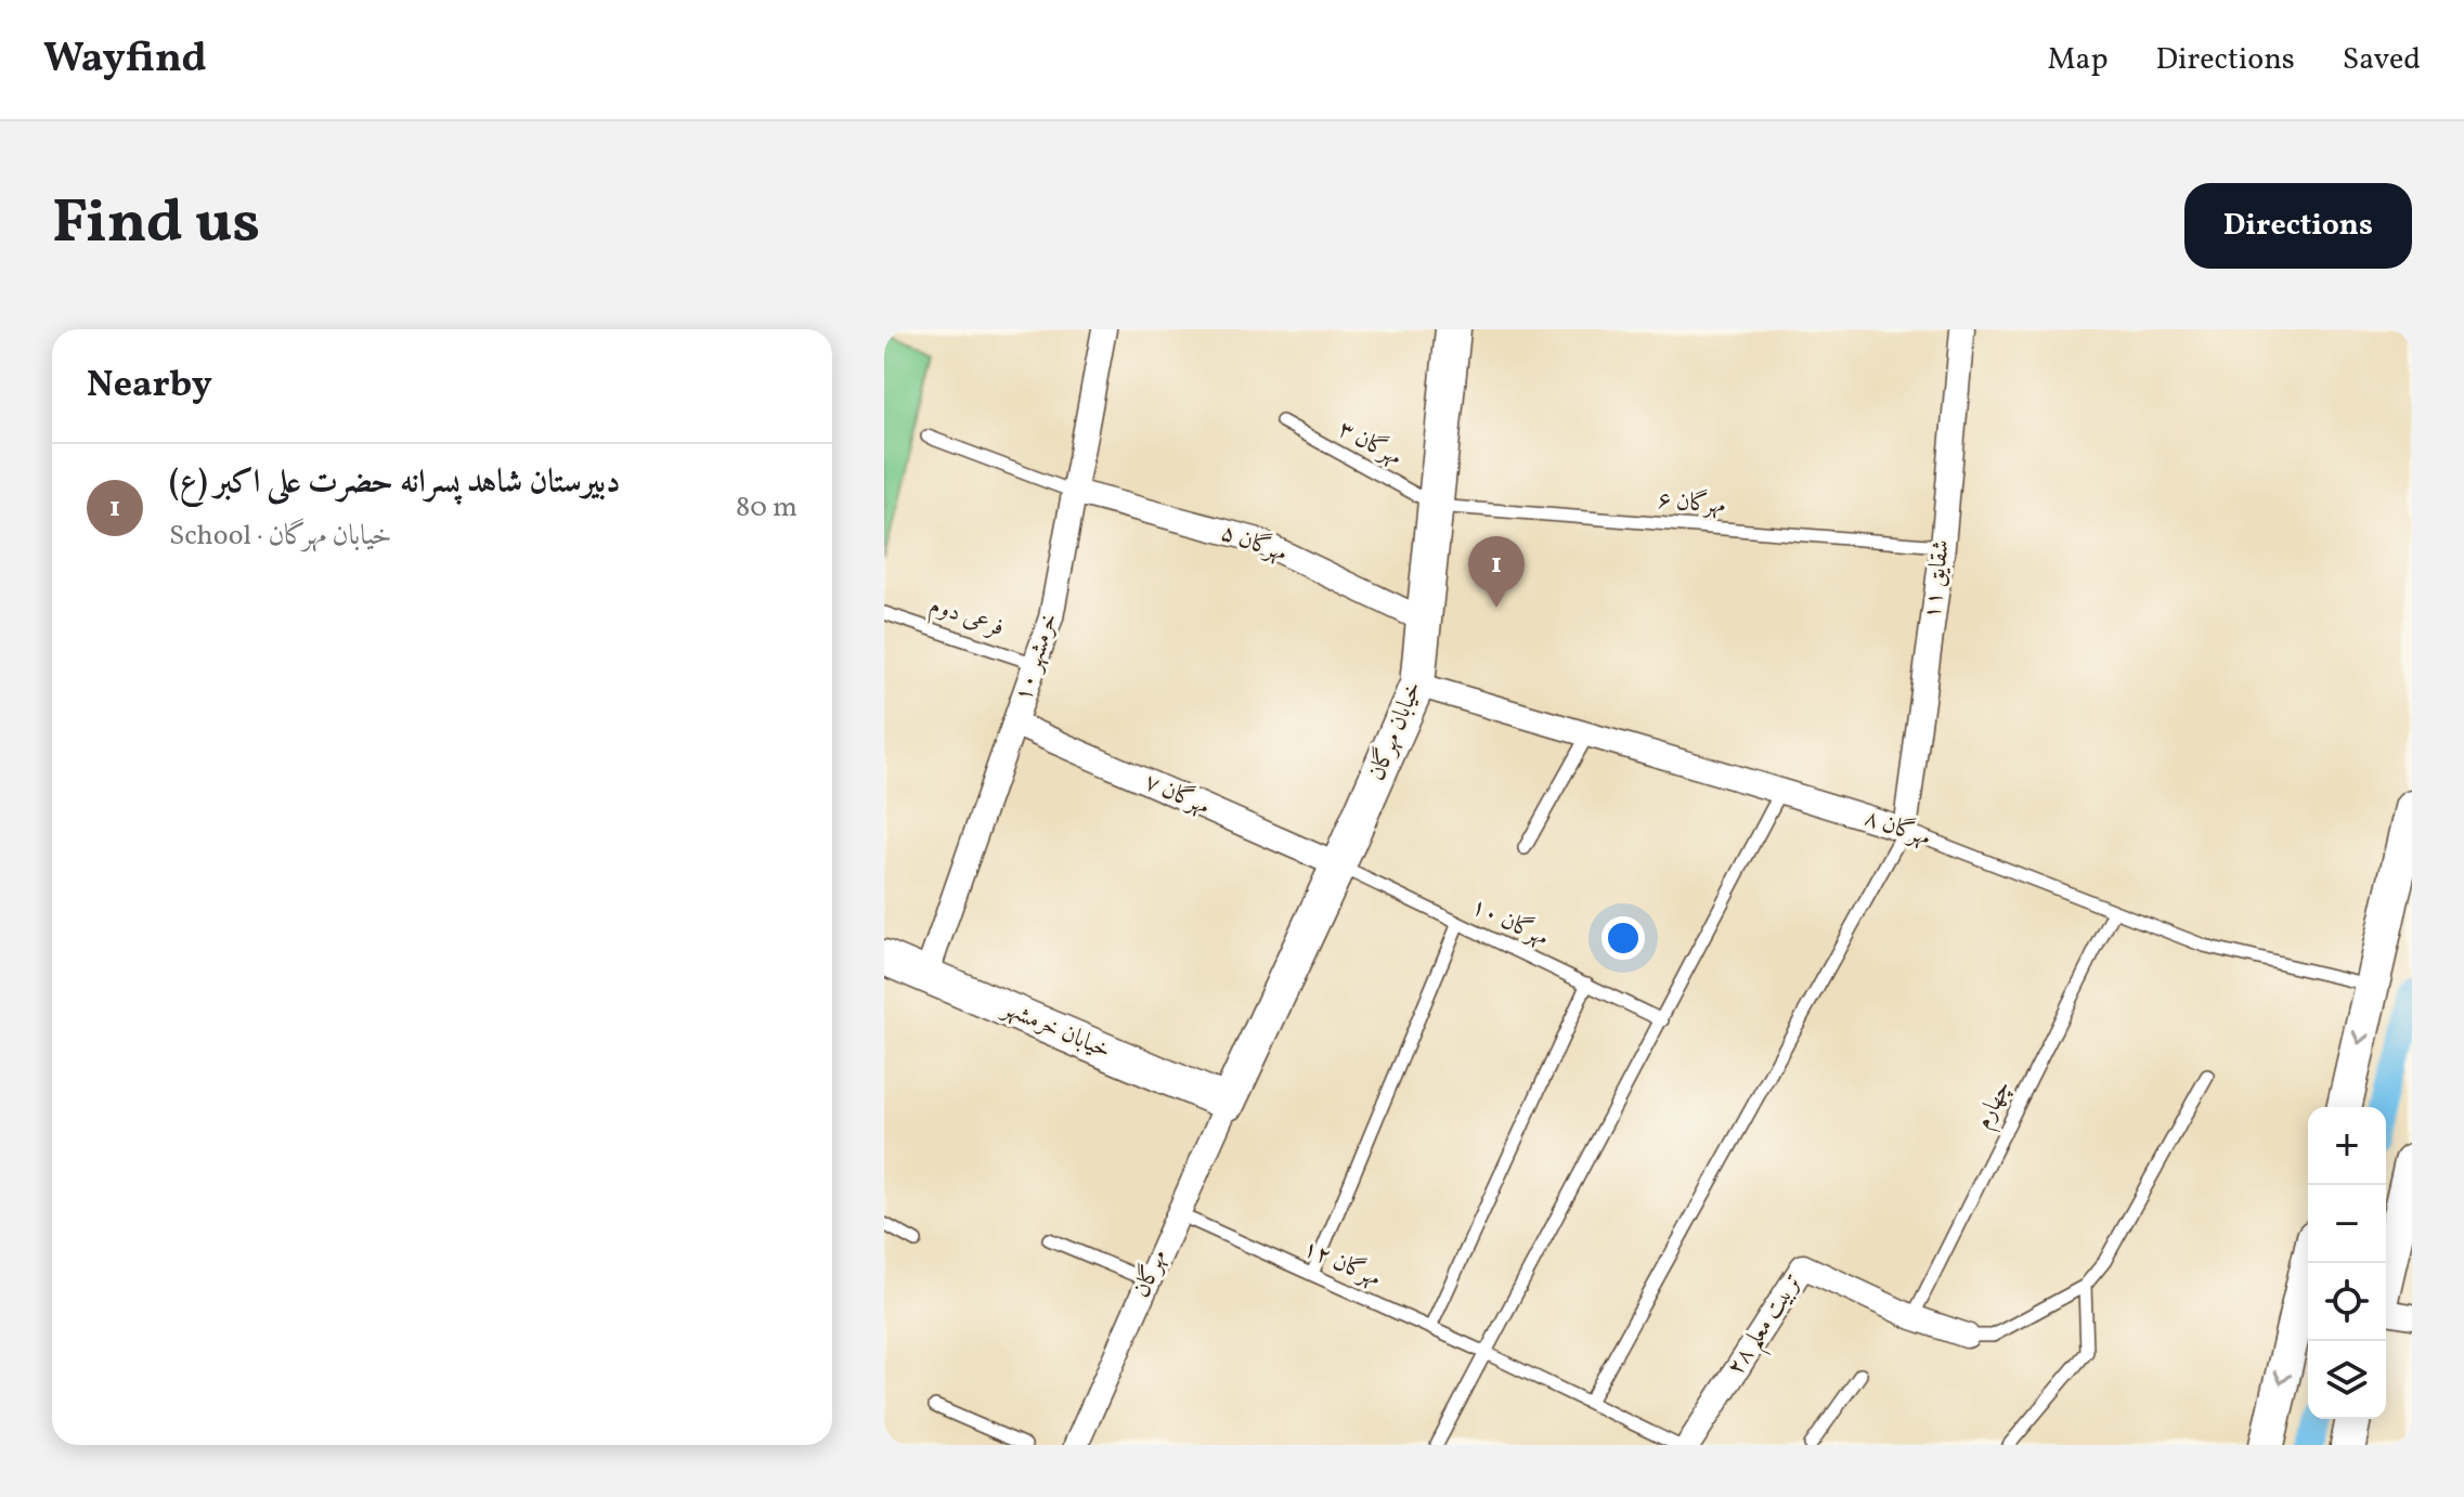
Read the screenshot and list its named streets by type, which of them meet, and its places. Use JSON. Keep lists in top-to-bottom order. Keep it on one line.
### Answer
{"streets":{"street":["مهرگان ۵","شقایق ۱۱","خرمشهر ۱۰","خیابان مهرگان","مهرگان ۷","مهرگان ۸","خیابان خرمشهر","مهرگان","تربیت معلم ۲۸"],"lane":["مهرگان ۳","مهرگان ۶","فرعی دوم","مهرگان ۱۰","چهارم","مهرگان ۱۲"]},"crossings":[["مهرگان ۳","مهرگان ۶"],["مهرگان ۳","خیابان مهرگان"],["مهرگان ۶","شقایق ۱۱"],["مهرگان ۶","خیابان مهرگان"],["مهرگان ۵","خرمشهر ۱۰"],["مهرگان ۵","خیابان مهرگان"],["شقایق ۱۱","مهرگان ۸"],["فرعی دوم","خرمشهر ۱۰"],["خرمشهر ۱۰","مهرگان ۷"],["خرمشهر ۱۰","خیابان خرمشهر"],["خیابان مهرگان","مهرگان ۷"],["خیابان مهرگان","مهرگان ۸"],["خیابان مهرگان","مهرگان ۱۰"],["خیابان مهرگان","خیابان خرمشهر"],["خیابان مهرگان","مهرگان"],["مهرگان ۷","مهرگان ۱۰"],["مهرگان ۸","چهارم"],["خیابان خرمشهر","مهرگان"],["چهارم","تربیت معلم ۲۸"],["مهرگان ۱۲","مهرگان"]],"page":{"header":"Wayfind","nav":["Map","Directions","Saved"],"title":"Find us","buttons":"Directions","heading":"Nearby","list":[{"mark":"1","name":"دبیرستان شاهد پسرانه حضرت علی اکبر (ع)","note":"School · خیابان مهرگان","value":"80 m"}],"pins":"1","map_buttons":["+","−"]}}
